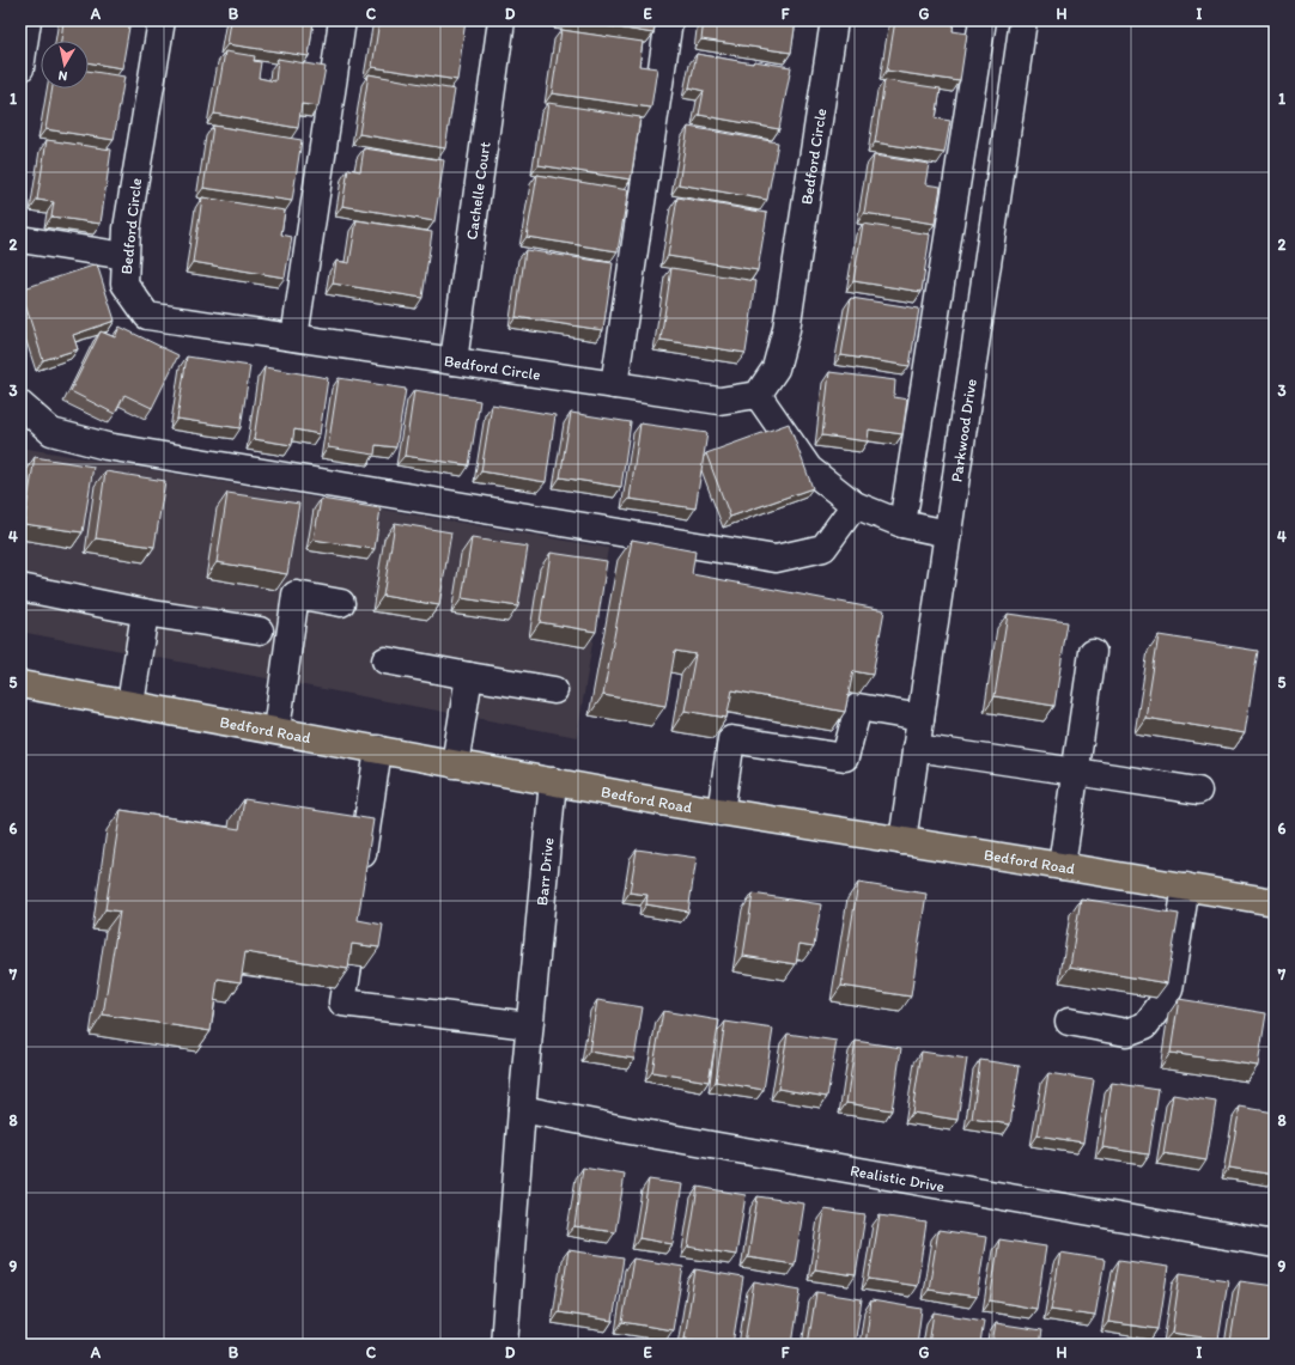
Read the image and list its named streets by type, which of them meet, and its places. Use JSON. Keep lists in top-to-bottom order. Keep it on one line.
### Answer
{"streets":{"main road":["Bedford Road"],"street":["Bedford Circle","Cachelle Court","Parkwood Drive","Barr Drive","Realistic Drive"]},"crossings":[["Bedford Circle","Cachelle Court"],["Parkwood Drive","Bedford Road"],["Bedford Road","Barr Drive"],["Barr Drive","Realistic Drive"]],"north":"bottom","grid":{"columns":["A","B","C","D","E","F","G","H","I"],"rows":["1","2","3","4","5","6","7","8","9"]}}
